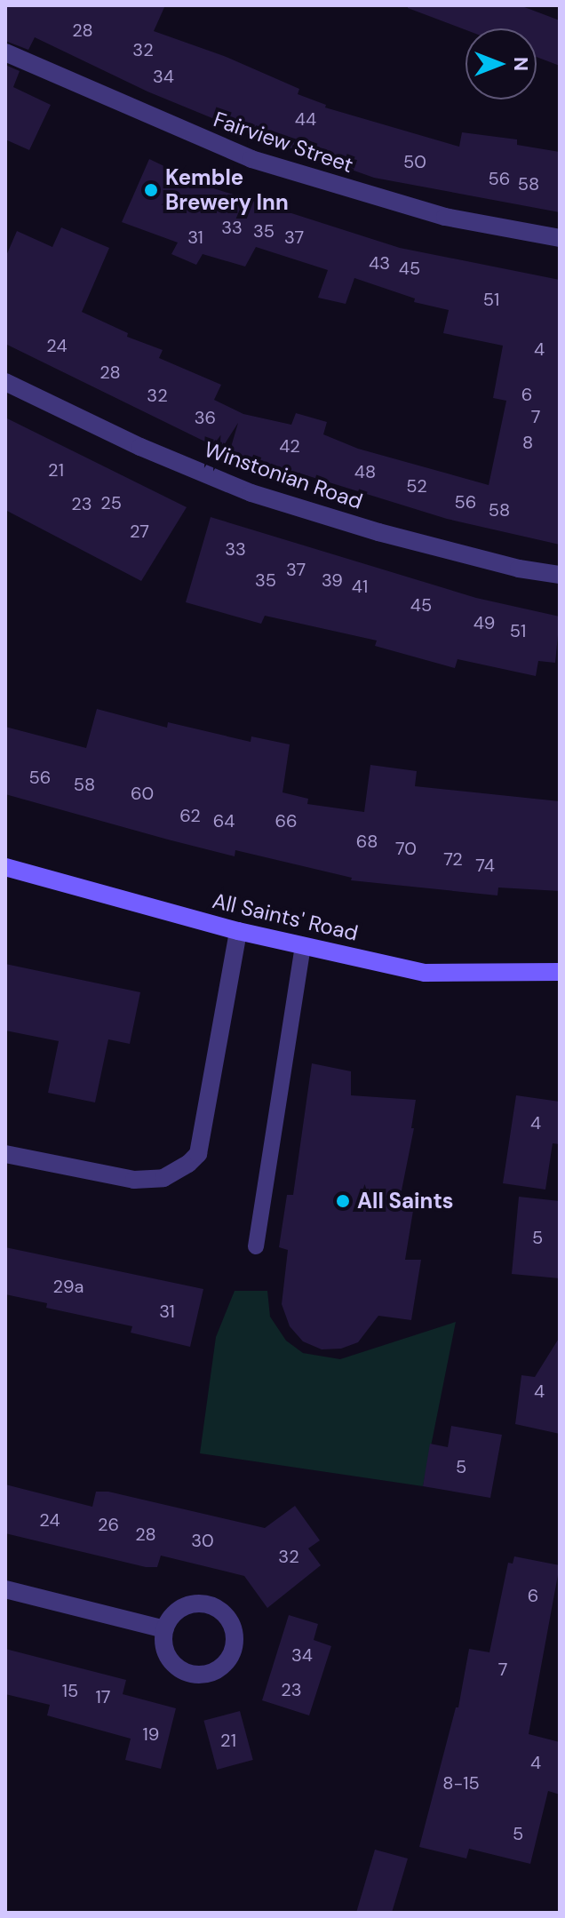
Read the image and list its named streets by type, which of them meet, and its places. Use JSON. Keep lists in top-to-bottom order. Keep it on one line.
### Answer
{"streets":{"street":["Fairview Street","Winstonian Road","All Saints' Road"]},"places":["Kemble Brewery Inn","All Saints"],"house_numbers":["28","32","34","44","50","56","58","33","35","31","37","43","45","51","24","4","28","6","32","7","36","8","42","21","48","52","56","25","23","58","27","33","37","35","39","41","45","49","51","56","58","60","62","64","66","68","70","72","74","4","5","29a","31","4","5","24","26","28","30","32","6","34","7","23","15","17","19","21","4","8-15","5"],"north":"right"}
